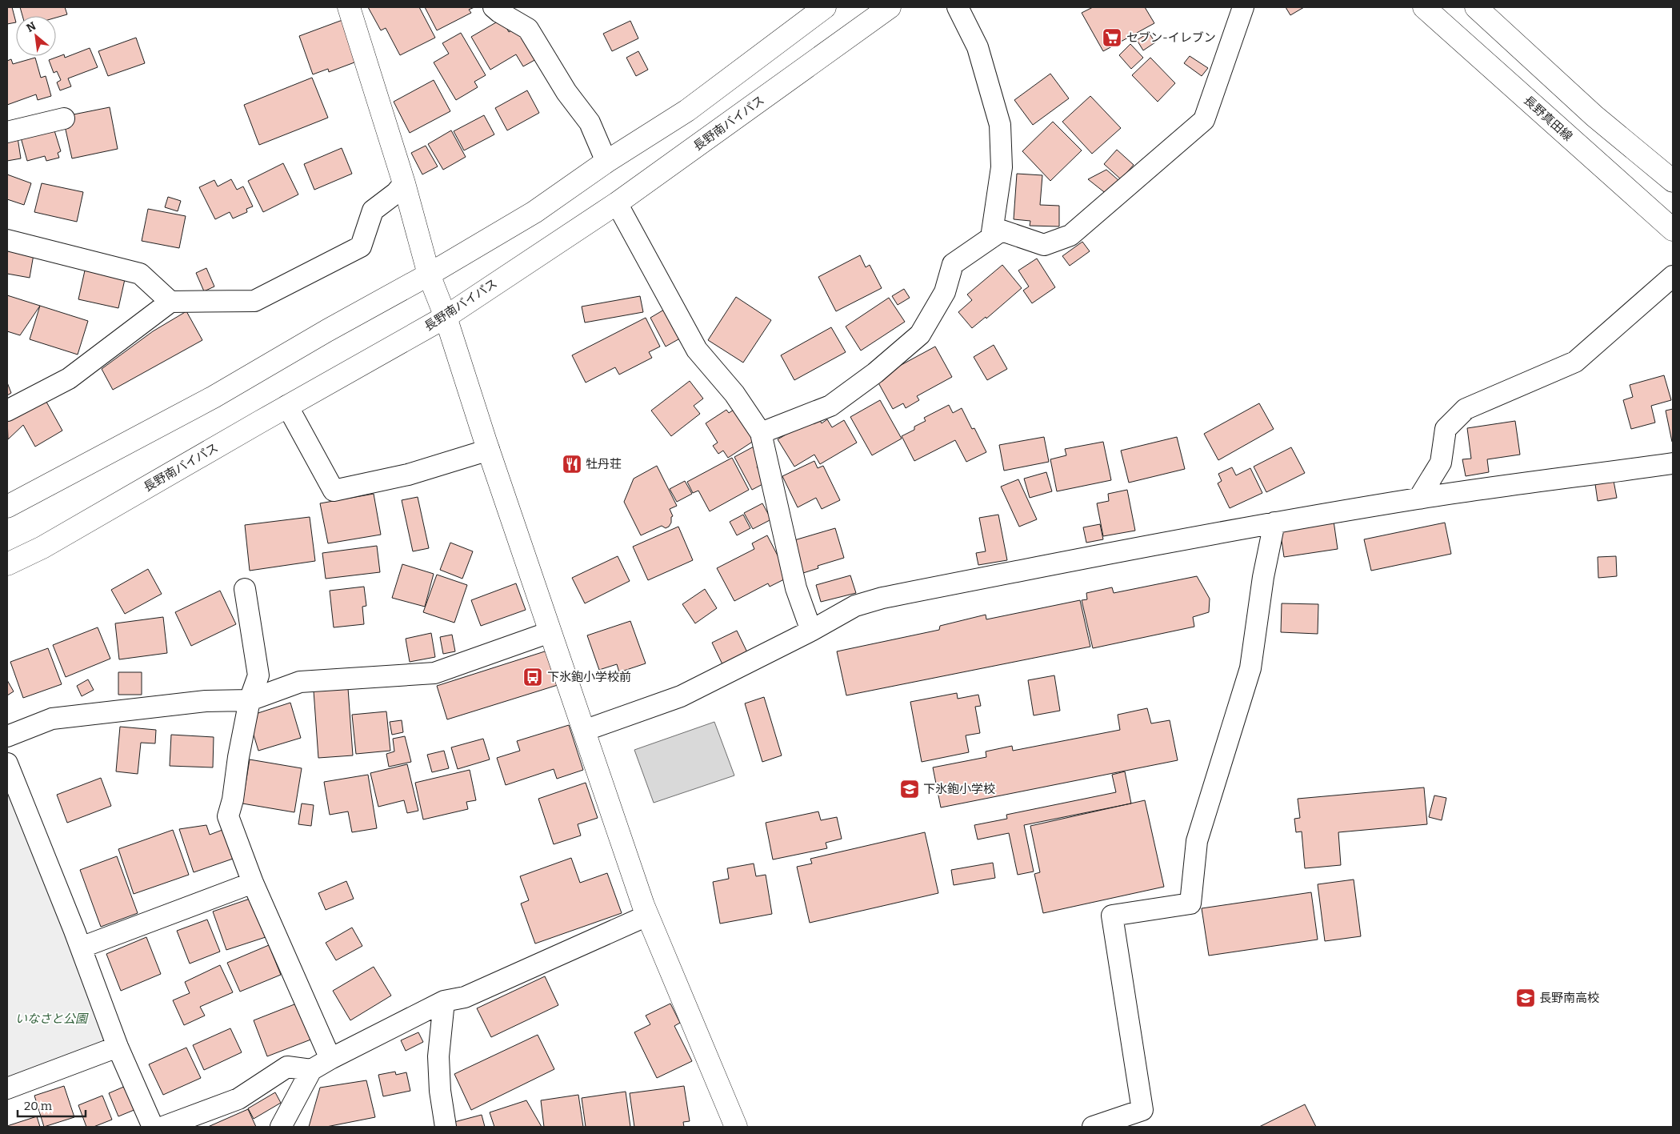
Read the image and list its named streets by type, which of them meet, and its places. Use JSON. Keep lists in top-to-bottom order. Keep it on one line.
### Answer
{"streets":{"main road":["長野真田線","長野南バイパス"]},"parks":["いなさと公園"],"places":{"supermarket":["セブン-イレブン"],"restaurant":["牡丹荘"],"bus stop":["下氷鉋小学校前"],"school or university":["下氷鉋小学校","長野南高校"]},"scale_bar":"20 m","north":"top left"}
